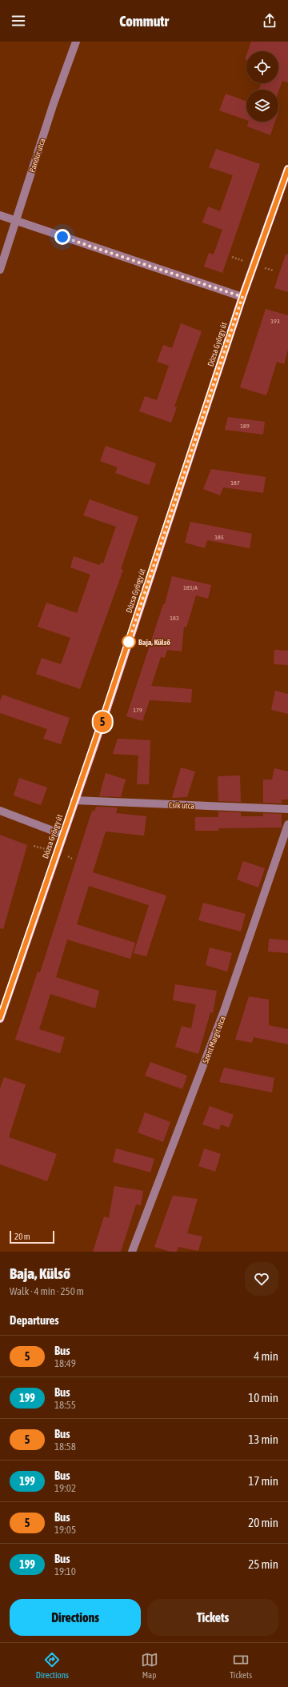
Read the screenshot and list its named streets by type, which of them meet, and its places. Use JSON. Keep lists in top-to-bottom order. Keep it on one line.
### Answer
{"streets":{"main road":["Dózsa György út"],"street":["Pandúr utca","Csík utca","Szent Margit utca"]},"crossings":[["Dózsa György út","Csík utca"]],"places":["Baja, Külső"],"lines":["bus line 5"],"house_numbers":["193","189","187","185","183/A","183","179"],"scale_bar":"20 m","page":{"header":"Commutr","on_map":"5","scale":"20 m","heading":[["Baja, Külső","Walk · 4 min · 250 m"],"Departures"],"list":[{"mark":"5","name":"Bus","note":"18:49","value":"4 min"},{"mark":"199","name":"Bus","note":"18:55","value":"10 min"},{"mark":"5","name":"Bus","note":"18:58","value":"13 min"},{"mark":"199","name":"Bus","note":"19:02","value":"17 min"},{"mark":"5","name":"Bus","note":"19:05","value":"20 min"},{"mark":"199","name":"Bus","note":"19:10","value":"25 min"}],"buttons":["Directions","Tickets"],"tabs":["Directions","Map","Tickets"]}}
